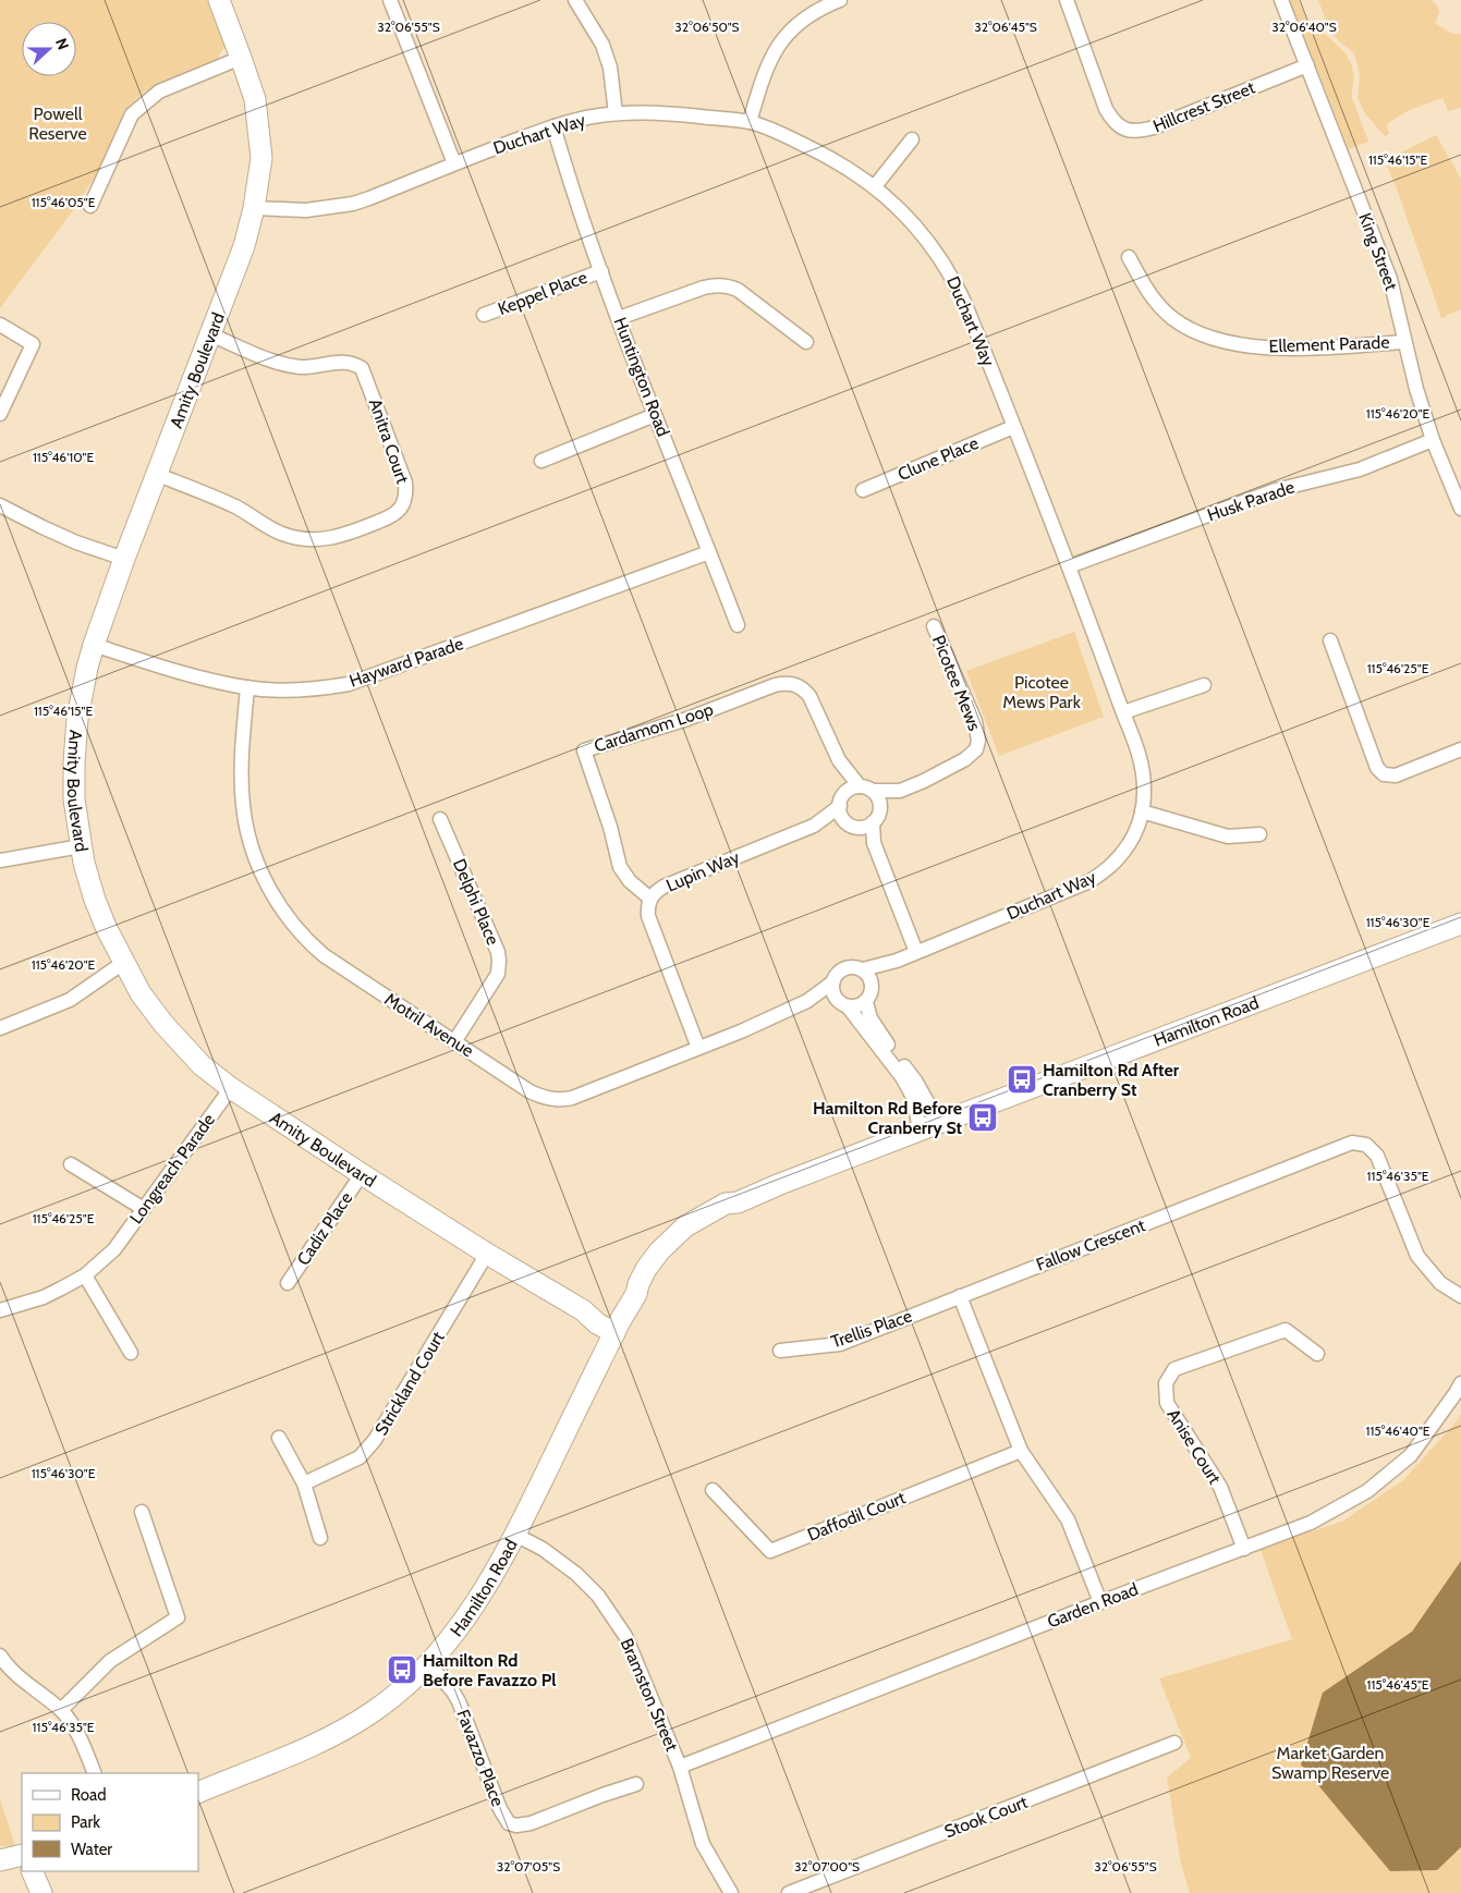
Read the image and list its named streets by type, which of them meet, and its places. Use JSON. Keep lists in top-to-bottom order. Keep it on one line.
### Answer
{"streets":{"street":["Hillcrest Street","Duchart Way","King Street","Keppel Place","Ellement Parade","Amity Boulevard","Huntington Road","Anitra Court","Clune Place","Husk Parade","Hayward Parade","Picotee Mews","Cardamom Loop","Lupin Way","Delphi Place","Hamilton Road","Motril Avenue","Longreach Parade","Cadiz Place","Fallow Crescent","Trellis Place","Strickland Court","Anise Court","Daffodil Court","Garden Road","Bramston Street","Favazzo Place","Stook Court"]},"crossings":[["Hillcrest Street","King Street"],["Duchart Way","Amity Boulevard"],["Duchart Way","Huntington Road"],["Duchart Way","Clune Place"],["Duchart Way","Husk Parade"],["Duchart Way","Motril Avenue"],["King Street","Ellement Parade"],["King Street","Husk Parade"],["Keppel Place","Huntington Road"],["Amity Boulevard","Anitra Court"],["Amity Boulevard","Hayward Parade"],["Amity Boulevard","Hamilton Road"],["Amity Boulevard","Longreach Parade"],["Amity Boulevard","Cadiz Place"],["Amity Boulevard","Strickland Court"],["Huntington Road","Hayward Parade"],["Hayward Parade","Motril Avenue"],["Picotee Mews","Cardamom Loop"],["Picotee Mews","Lupin Way"],["Cardamom Loop","Lupin Way"],["Lupin Way","Motril Avenue"],["Delphi Place","Motril Avenue"],["Hamilton Road","Bramston Street"],["Hamilton Road","Favazzo Place"],["Fallow Crescent","Trellis Place"],["Anise Court","Garden Road"],["Garden Road","Bramston Street"]],"parks":["Powell Reserve","Picotee Mews Park","Market Garden Swamp Reserve"],"places":{"bus stop":["Hamilton Rd After Cranberry St","Hamilton Rd Before Cranberry St","Hamilton Rd Before Favazzo Pl"]},"legend":["Road","Park","Water"],"north":"right","coordinates":["32°06'45\"S","32°06'55\"S","32°06'50\"S","32°06'40\"S","115°46'15\"E","115°46'05\"E","115°46'20\"E","115°46'10\"E","115°46'25\"E","115°46'30\"E","115°46'35\"E","115°46'40\"E","115°46'45\"E","32°07'05\"S","32°07'00\"S"]}
